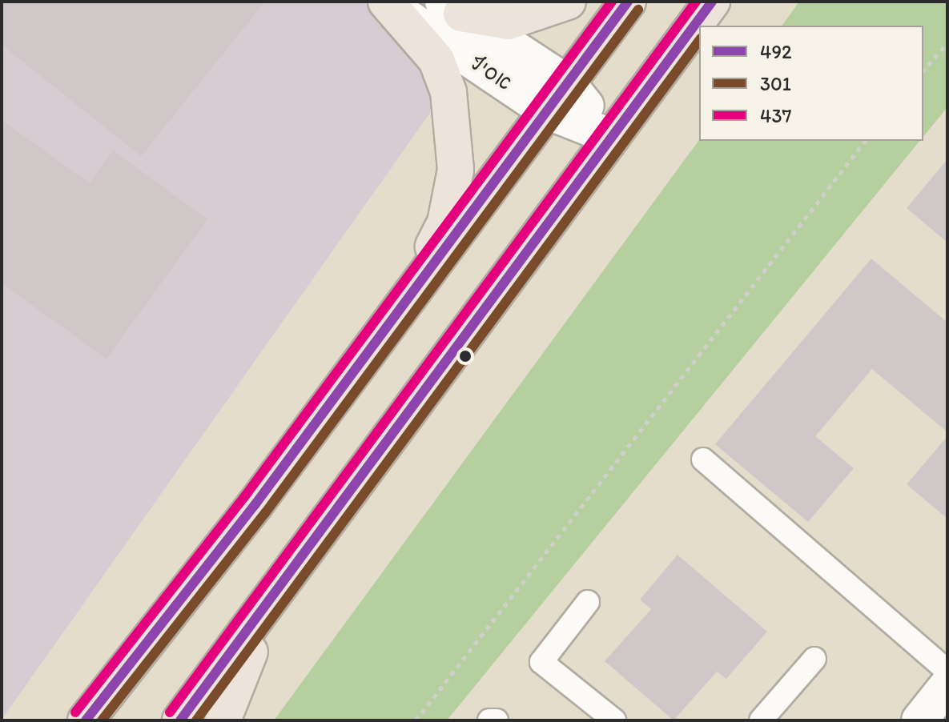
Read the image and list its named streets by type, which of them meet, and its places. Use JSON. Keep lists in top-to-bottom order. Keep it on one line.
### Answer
{"streets":{"street":["אסיף"]},"lines":["transit line 492","transit line 437","transit line 301"],"legend":["492","301","437"]}
